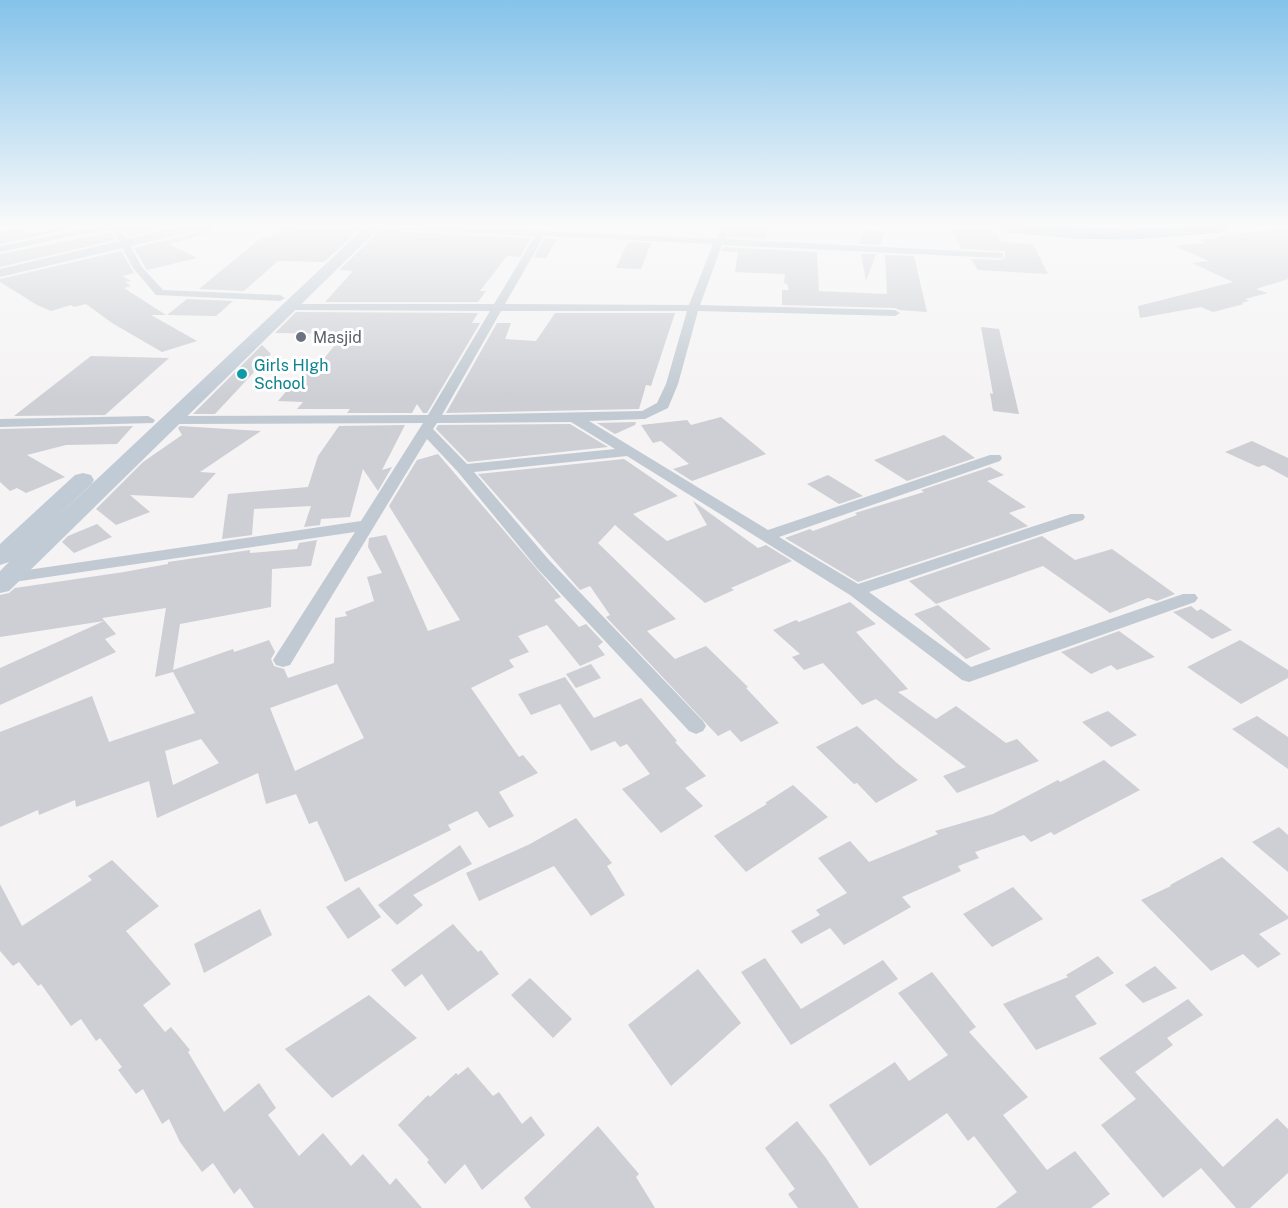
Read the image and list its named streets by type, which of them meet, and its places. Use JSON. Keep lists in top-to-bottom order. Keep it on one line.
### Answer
{"places":["Masjid","Girls HIgh School"]}
